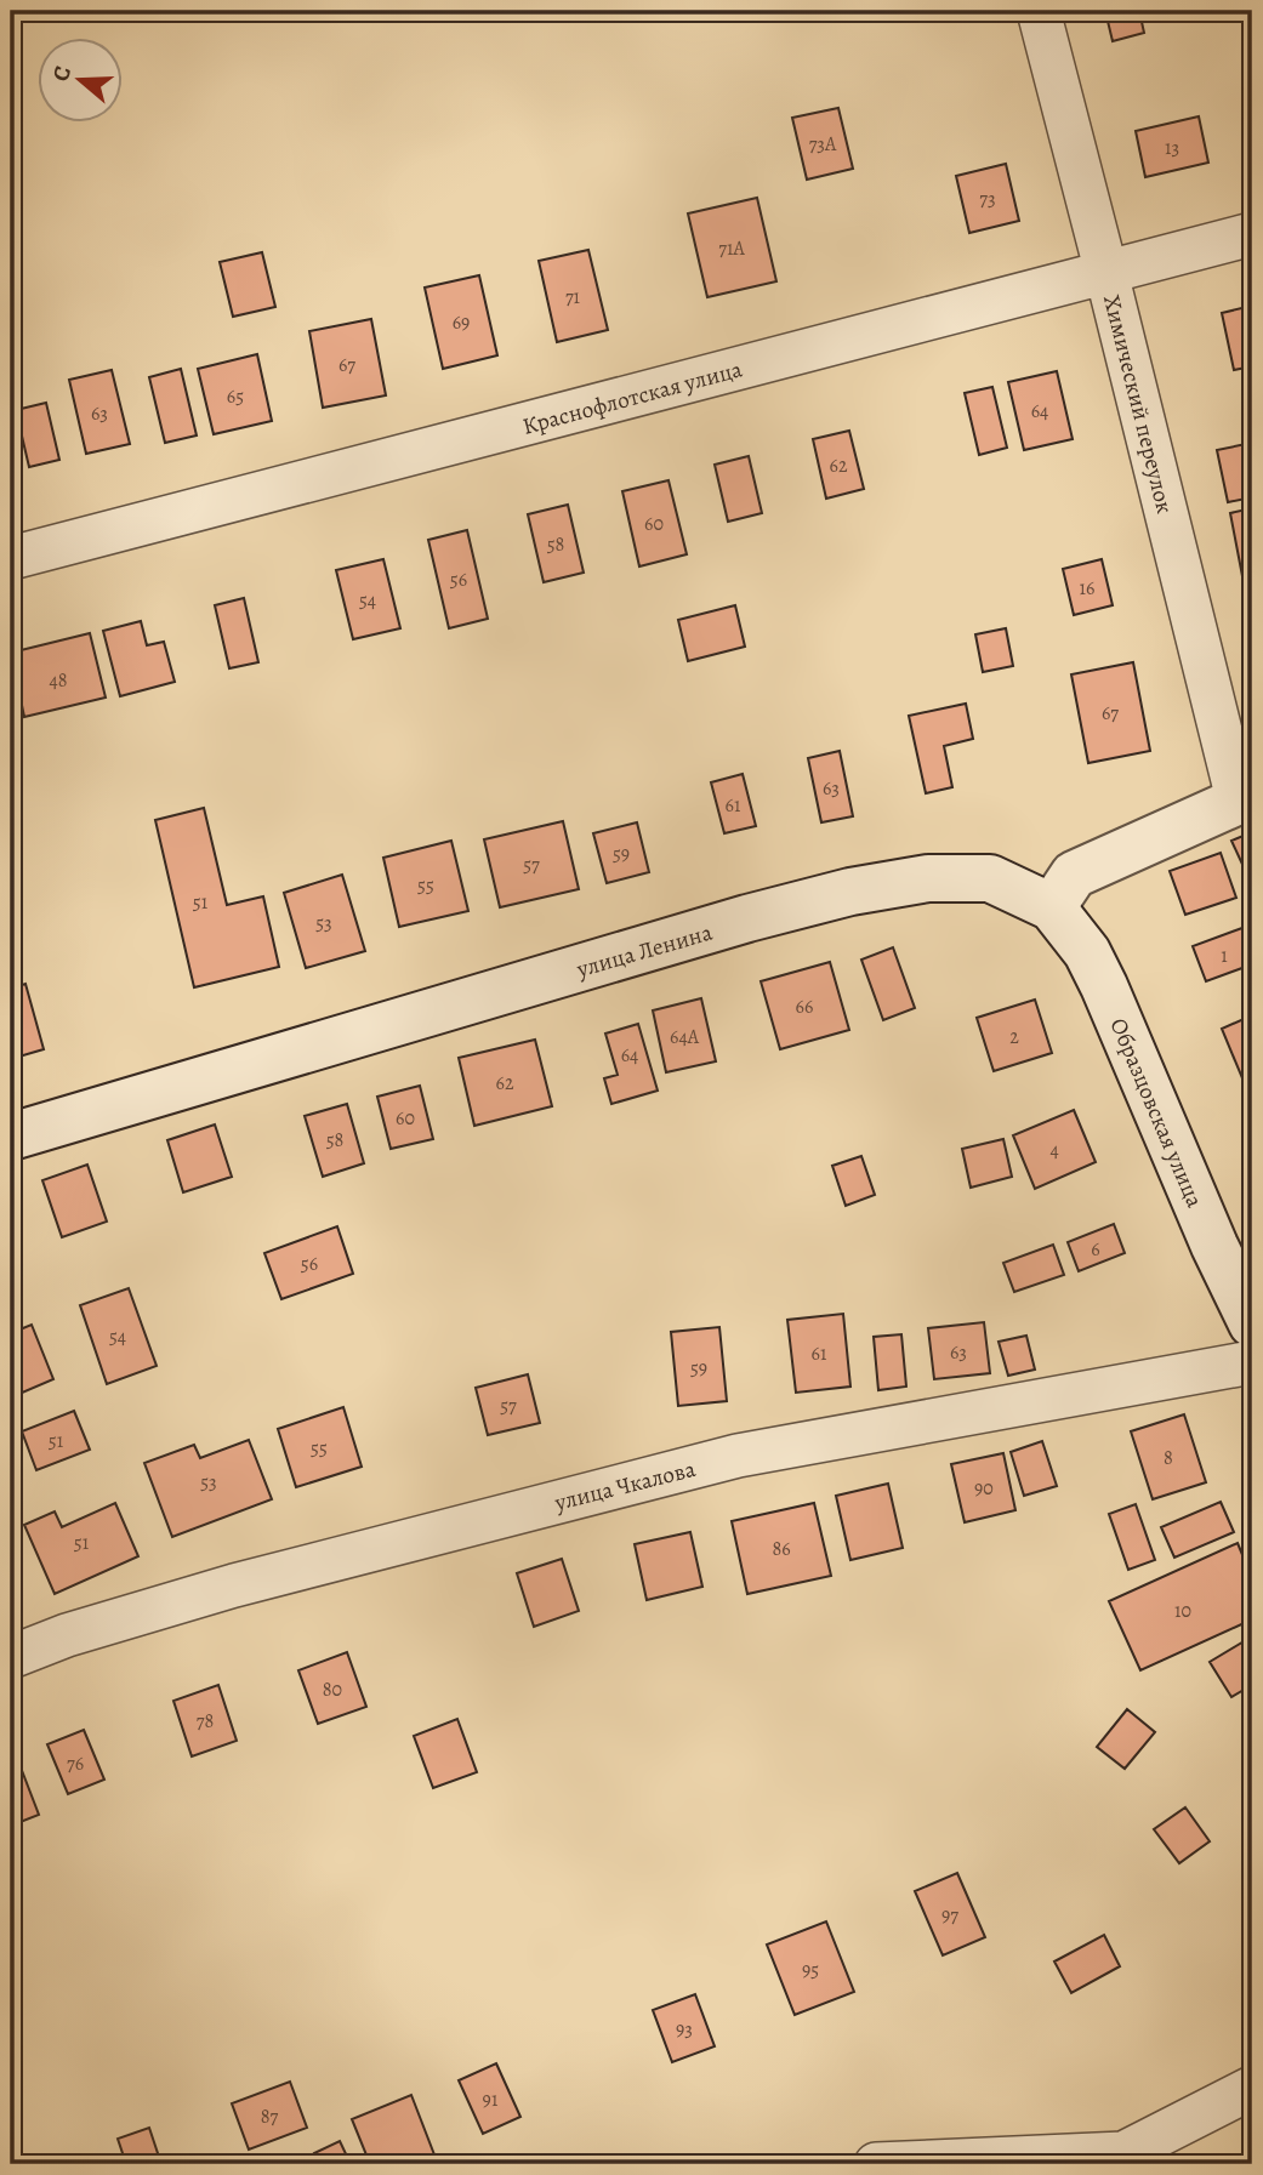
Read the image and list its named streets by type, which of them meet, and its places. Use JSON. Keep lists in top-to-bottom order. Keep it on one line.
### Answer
{"streets":{"main road":["улица Ленина","Образцовская улица"],"street":["Краснофлотская улица","Химический переулок","улица Чкалова"]},"crossings":[["Краснофлотская улица","Химический переулок"],["улица Ленина","Образцовская улица"]],"house_numbers":["73А","13","73","71А","71","69","67","65","64","63","62","60","58","56","16","54","48","67","63","61","59","57","55","51","53","1","66","64А","2","64","62","60","58","4","6","56","54","63","61","59","57","51","55","8","53","90","51","86","10","80","78","76","97","95","93","91","87"],"north":"left"}
